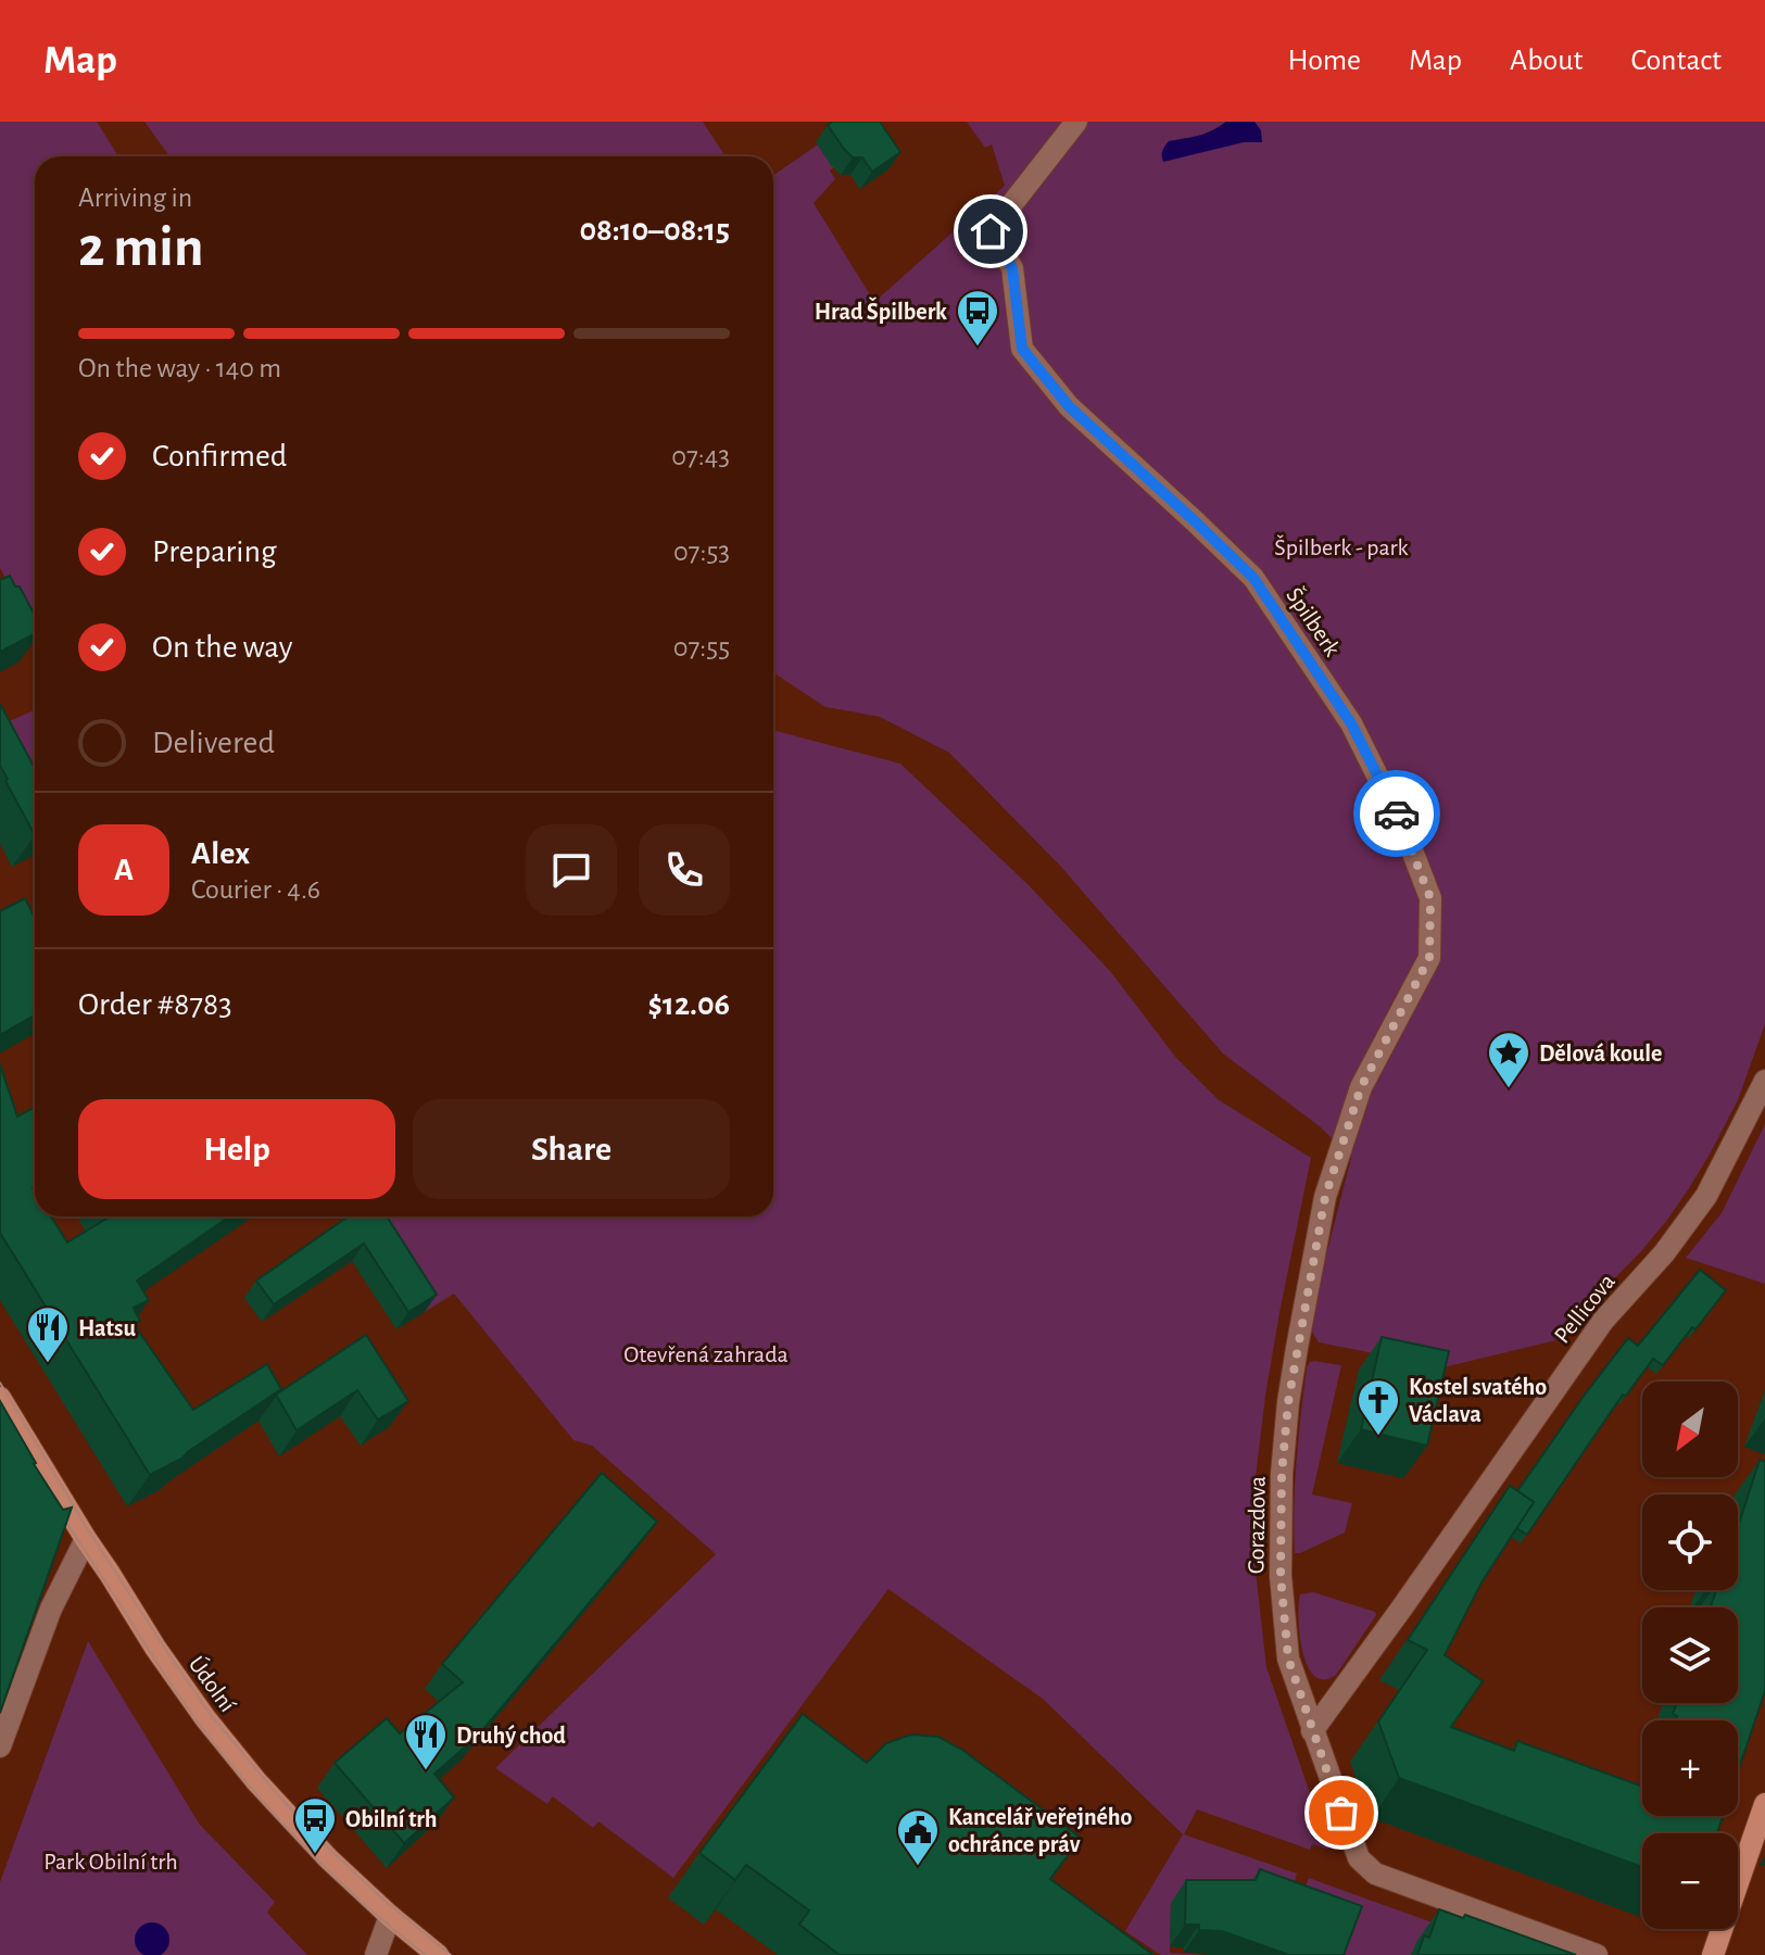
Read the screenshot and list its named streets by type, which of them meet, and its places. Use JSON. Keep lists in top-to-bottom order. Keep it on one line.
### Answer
{"streets":{"street":["Špilberk","Pellicova","Gorazdova","Údolní"]},"crossings":[["Špilberk","Gorazdova"],["Pellicova","Gorazdova"]],"parks":["Špilberk - park","Otevřená zahrada","Park Obilní trh"],"places":{"bus stop":["Hrad Špilberk","Obilní trh"],"place":["Dělová koule"],"restaurant":["Hatsu","Druhý chod"],"church":["Kostel svatého Václava"],"public building":["Kancelář veřejného ochránce práv"]},"north":"bottom left","page":{"header":"Map","nav":["Home","Map","About","Contact"],"heading":["2 min","Arriving in","08:10–08:15"],"panel":["Alex","Courier · 4.6","Order #8783","$12.06"],"bar":"On the way · 140 m","list":[["Confirmed","07:43"],["Preparing","07:53"],["On the way","07:55"],"Delivered"],"round":"A","buttons":["Help","Share"],"map_buttons":["+","−"]}}
